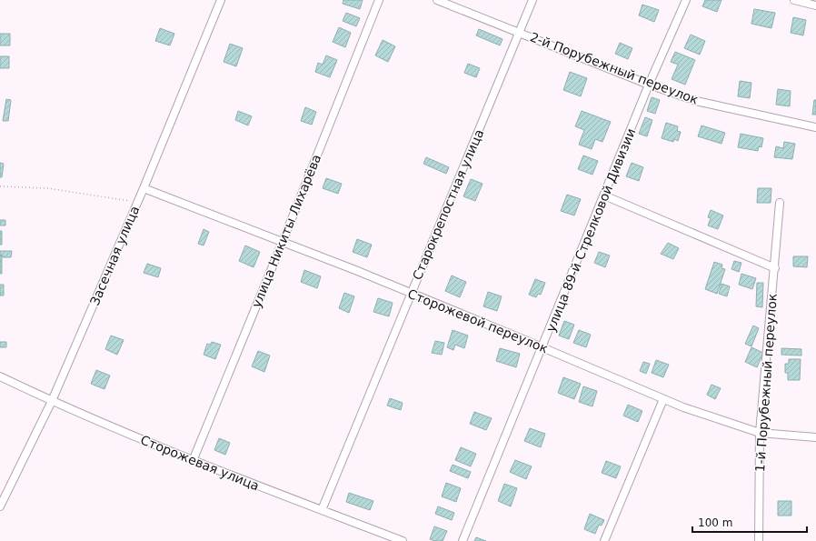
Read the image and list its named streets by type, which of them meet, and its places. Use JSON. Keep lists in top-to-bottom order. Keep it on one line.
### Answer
{"streets":{"street":["2-й Порубежный переулок","Старокрепостная улица","улица 89-й Стрелковой Дивизии","улица Никиты Лихарёва","Засечная улица","Сторожевой переулок","1-й Порубежный переулок","Сторожевая улица"]},"crossings":[["2-й Порубежный переулок","Старокрепостная улица"],["2-й Порубежный переулок","улица 89-й Стрелковой Дивизии"],["Старокрепостная улица","Сторожевой переулок"],["Старокрепостная улица","Сторожевая улица"],["улица 89-й Стрелковой Дивизии","Сторожевой переулок"],["улица Никиты Лихарёва","Сторожевой переулок"],["улица Никиты Лихарёва","Сторожевая улица"],["Засечная улица","Сторожевой переулок"],["Засечная улица","Сторожевая улица"],["Сторожевой переулок","1-й Порубежный переулок"]],"scale_bar":"100 m"}
